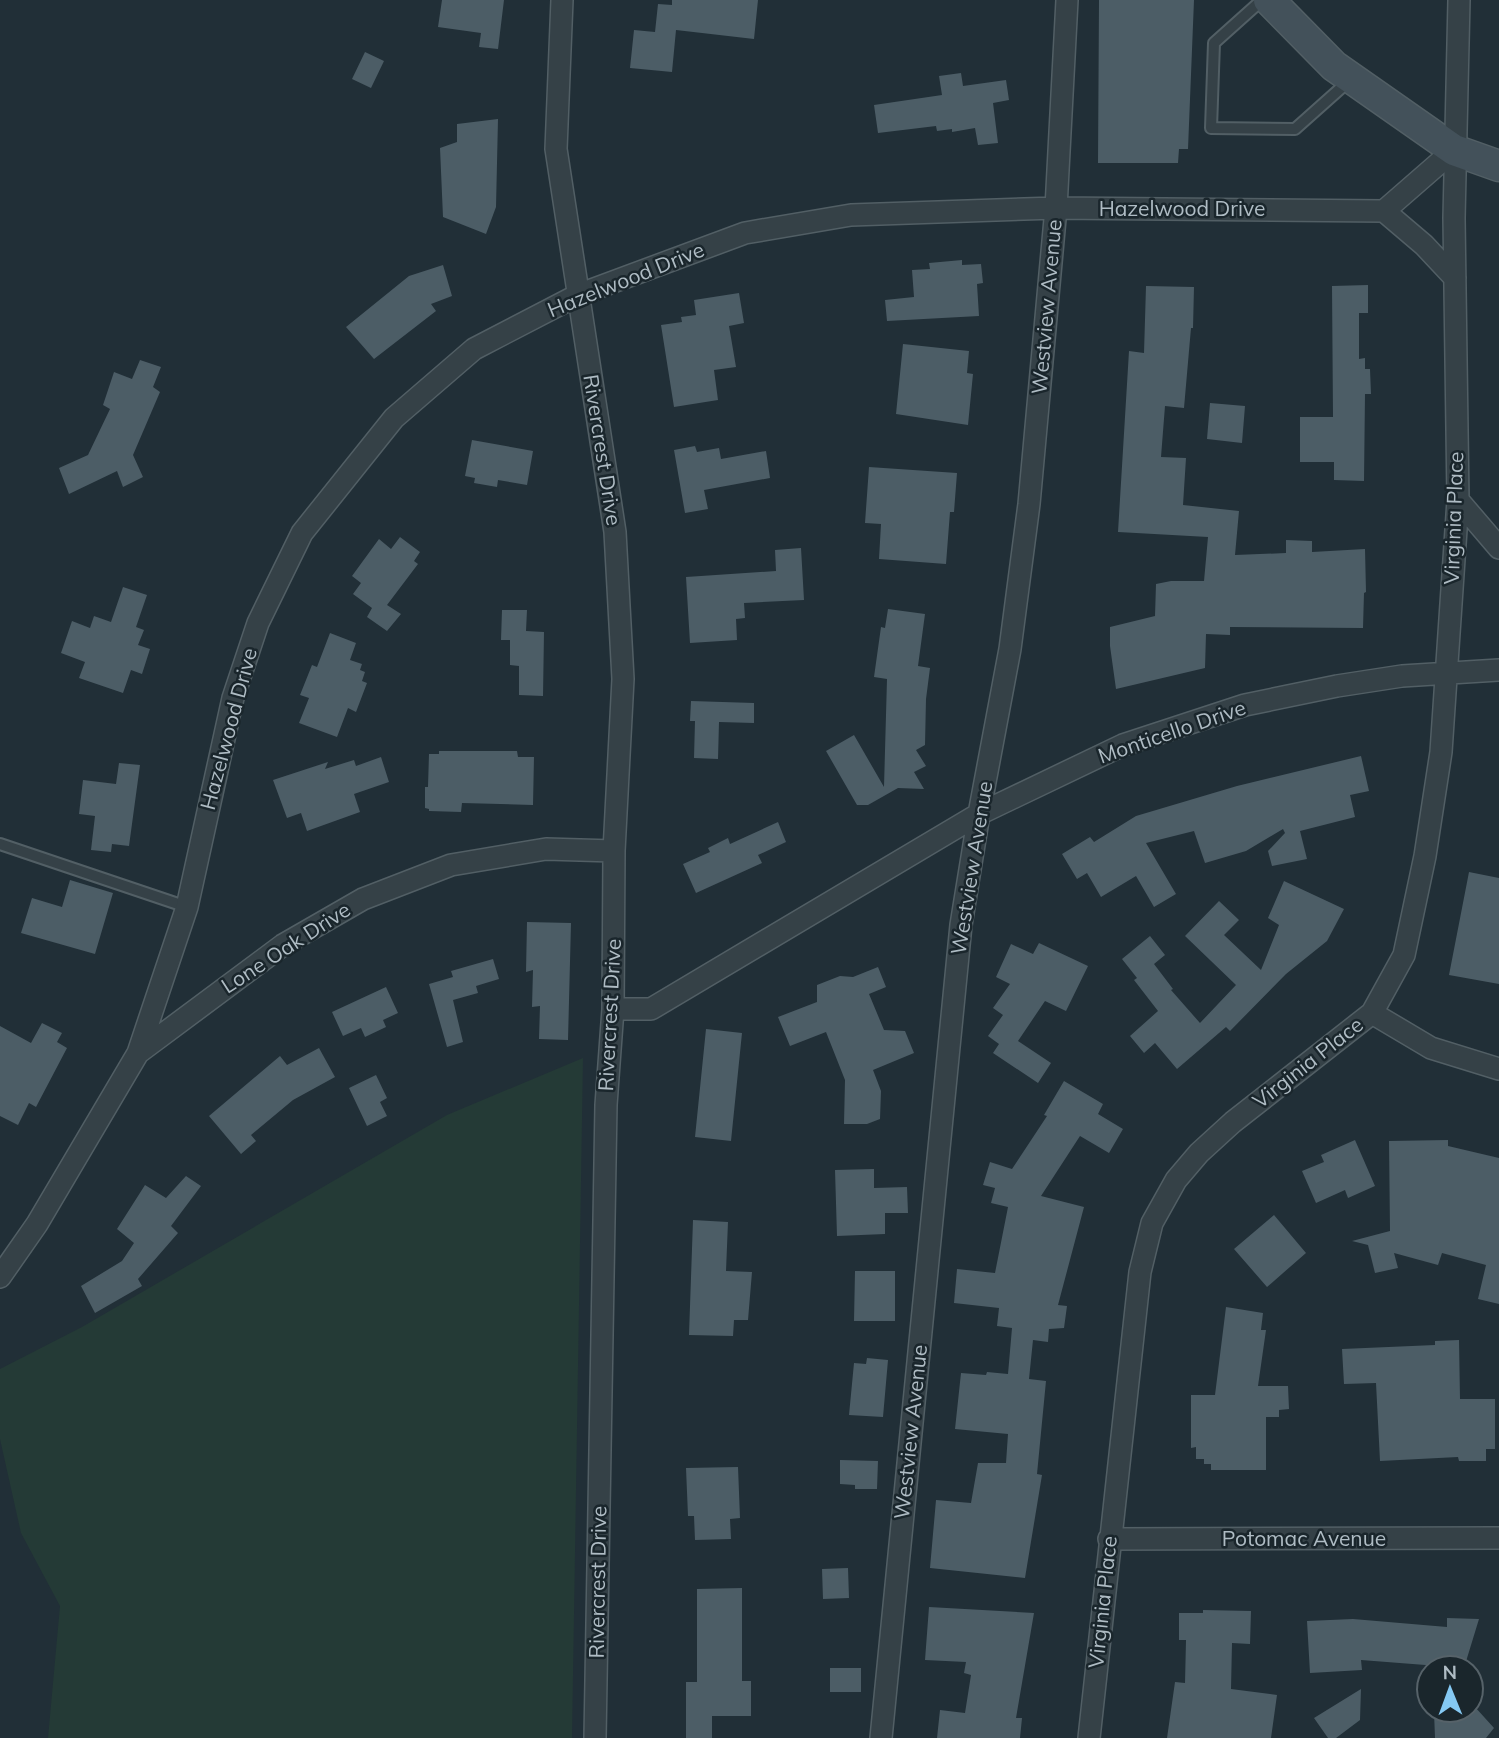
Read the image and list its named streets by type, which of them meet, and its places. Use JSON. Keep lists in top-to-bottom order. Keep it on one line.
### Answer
{"streets":{"street":["Hazelwood Drive","Westview Avenue","Rivercrest Drive","Virginia Place","Monticello Drive","Lone Oak Drive","Potomac Avenue"]},"crossings":[["Hazelwood Drive","Westview Avenue"],["Hazelwood Drive","Rivercrest Drive"],["Hazelwood Drive","Lone Oak Drive"],["Westview Avenue","Monticello Drive"],["Rivercrest Drive","Monticello Drive"],["Rivercrest Drive","Lone Oak Drive"],["Virginia Place","Monticello Drive"],["Virginia Place","Potomac Avenue"]],"north":"top"}
